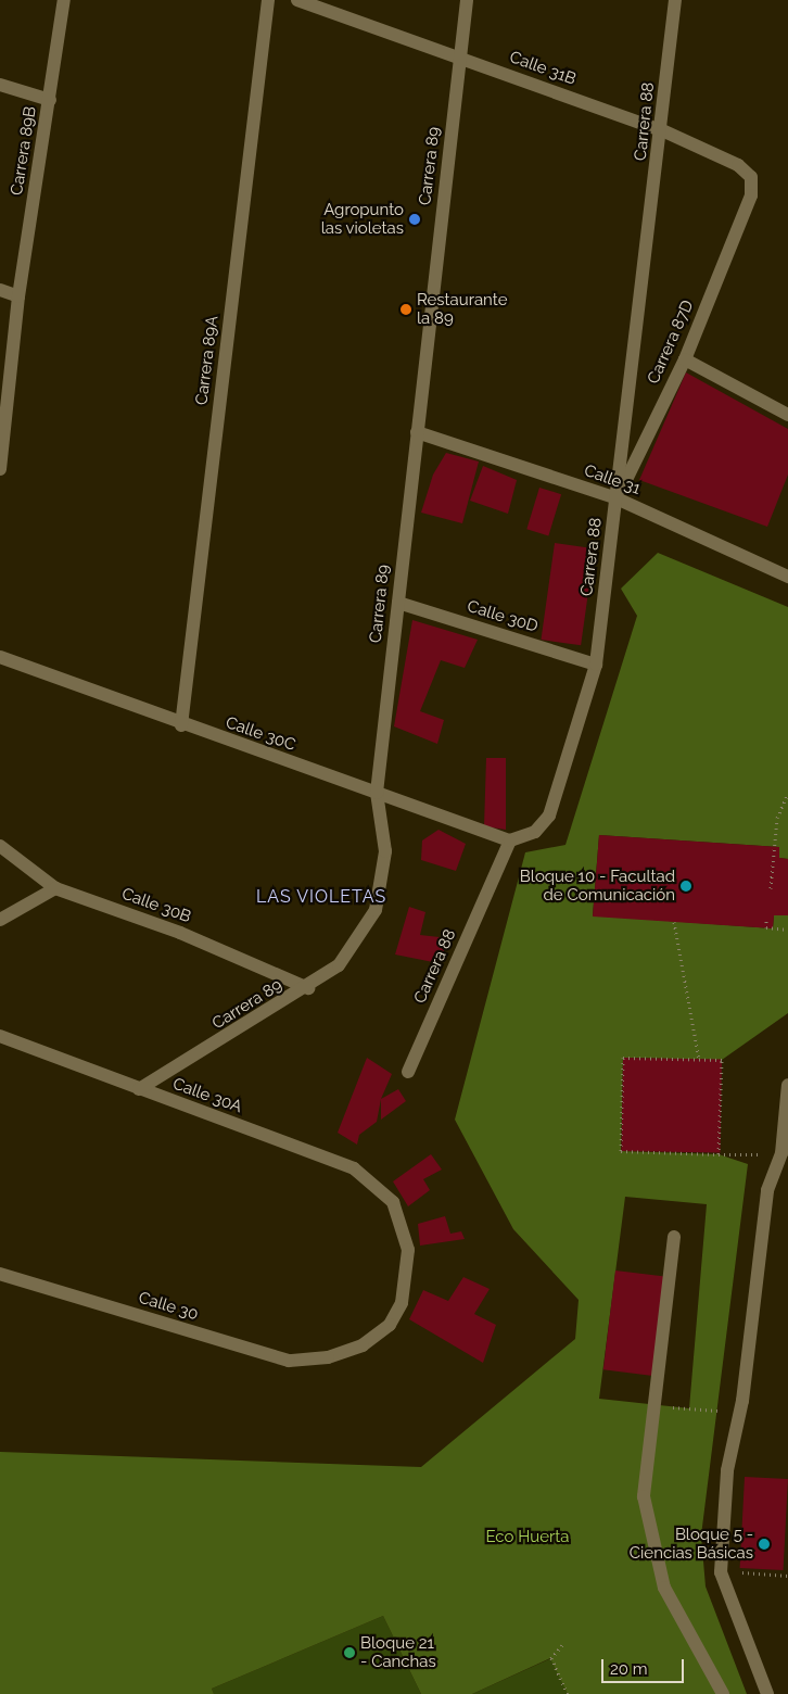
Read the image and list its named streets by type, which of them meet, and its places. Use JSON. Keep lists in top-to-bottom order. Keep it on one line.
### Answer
{"streets":{"street":["Calle 31B","Carrera 88","Carrera 89B","Carrera 89","Carrera 87D","Carrera 89A","Calle 31","Calle 30D","Calle 30C","Calle 30B","Calle 30A","Calle 30"]},"crossings":[["Calle 31B","Carrera 88"],["Calle 31B","Carrera 89"],["Calle 31B","Carrera 87D"],["Carrera 88","Carrera 87D"],["Carrera 88","Calle 31"],["Carrera 88","Calle 30D"],["Carrera 88","Calle 30C"],["Carrera 89","Calle 31"],["Carrera 89","Calle 30D"],["Carrera 89","Calle 30C"],["Carrera 89","Calle 30B"],["Carrera 89","Calle 30A"],["Carrera 87D","Calle 31"],["Carrera 89A","Calle 30C"],["Calle 30A","Calle 30"]],"districts":["LAS VIOLETAS"],"parks":["Eco Huerta"],"places":["Agropunto las violetas","Restaurante la 89","Bloque 10 - Facultad de Comunicación","Bloque 5 - Ciencias Básicas","Bloque 21 - Canchas"],"scale_bar":"20 m"}
